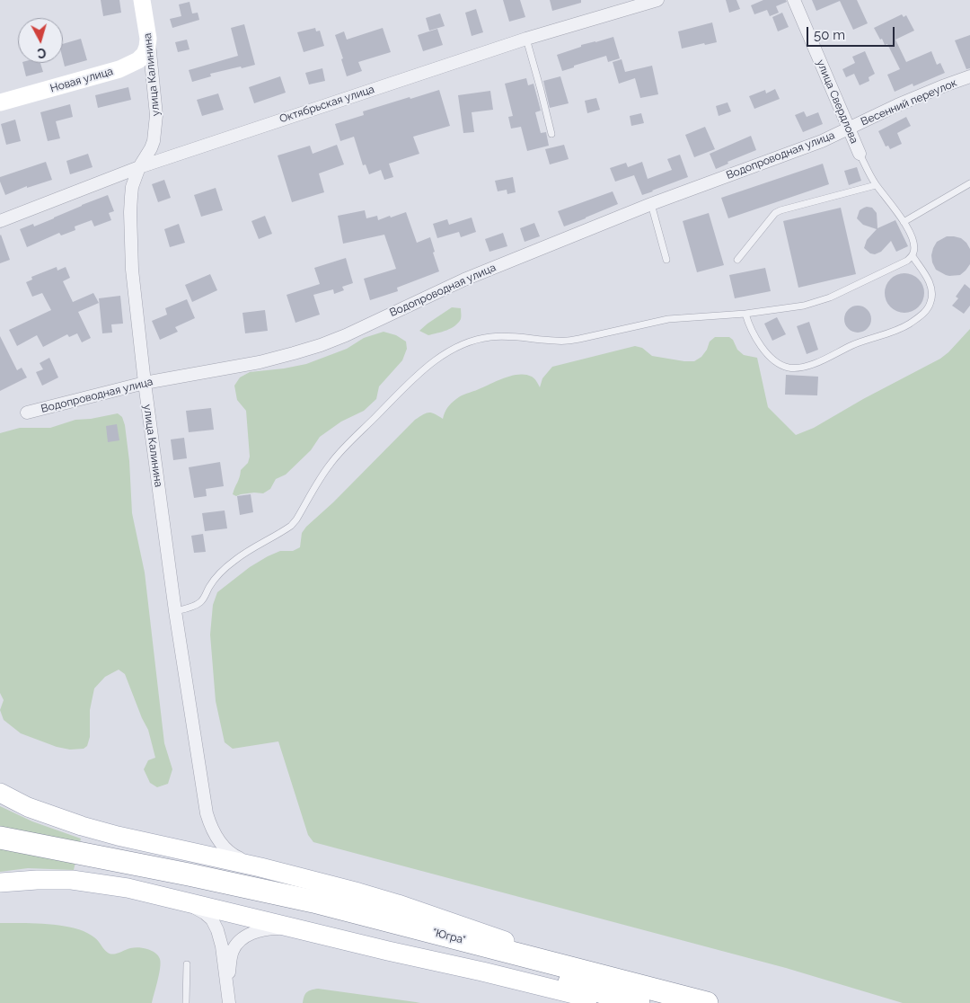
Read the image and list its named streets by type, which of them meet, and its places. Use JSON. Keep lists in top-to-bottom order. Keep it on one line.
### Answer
{"streets":{"highway":["\"Югра\""],"street":["улица Калинина","Новая улица","улица Свердлова","Весенний переулок","Октябрьская улица","Водопроводная улица"]},"crossings":[["улица Калинина","Новая улица"],["улица Калинина","Октябрьская улица"],["улица Калинина","Водопроводная улица"],["улица Свердлова","Весенний переулок"],["улица Свердлова","Водопроводная улица"],["Весенний переулок","Водопроводная улица"]],"scale_bar":"50 m","north":"bottom"}
